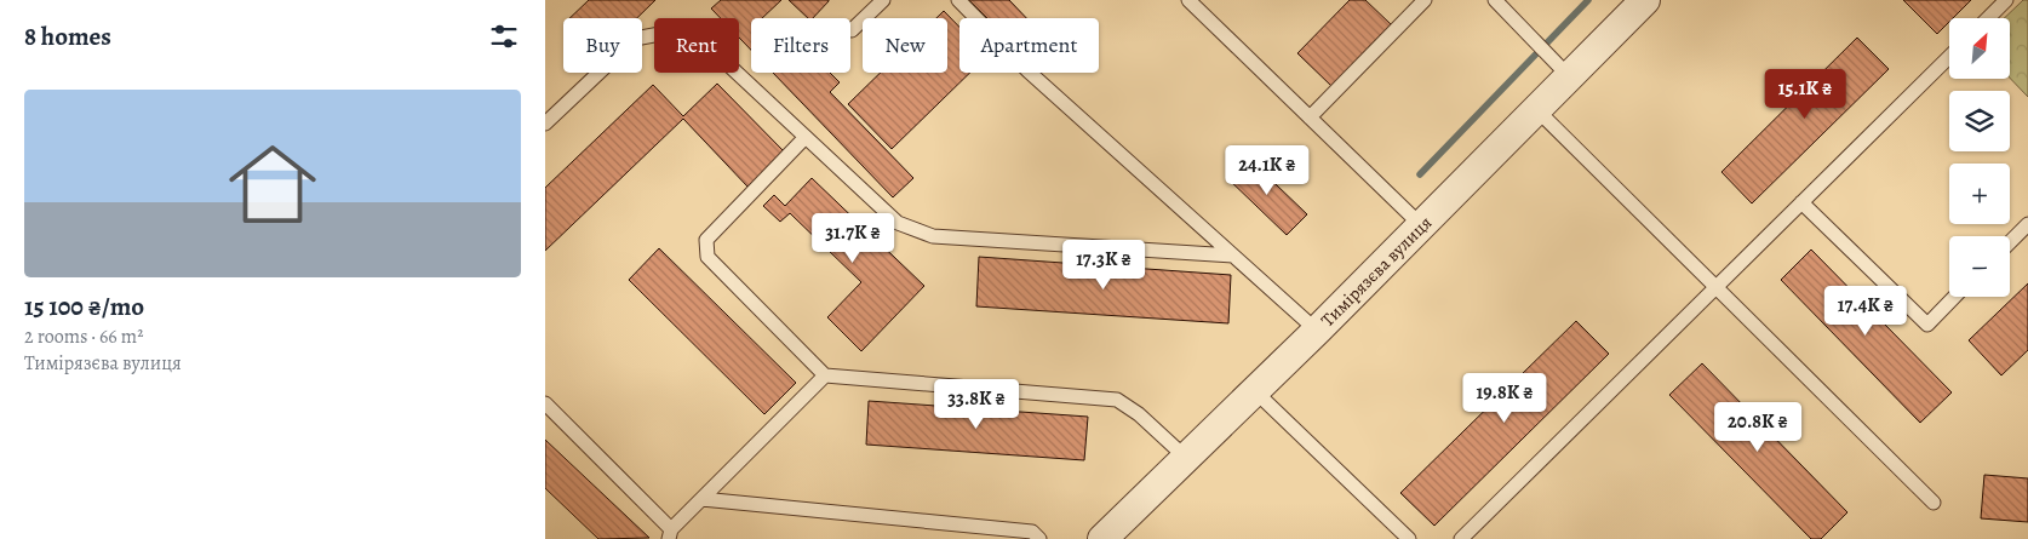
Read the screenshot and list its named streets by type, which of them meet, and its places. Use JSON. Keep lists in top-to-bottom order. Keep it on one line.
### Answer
{"streets":{"street":["Тимірязєва вулиця"]},"north":"top right","page":{"heading":"8 homes","map_buttons":["+","−"],"chip":["Buy","Rent","Filters","New","Apartment"],"price":["15.1K ₴","24.1K ₴","31.7K ₴","17.3K ₴","17.4K ₴","19.8K ₴","33.8K ₴","20.8K ₴"],"list":[{"name":"15 100 ₴/mo","note":"2 rooms · 66 m² · Тимірязєва вулиця"}]}}
